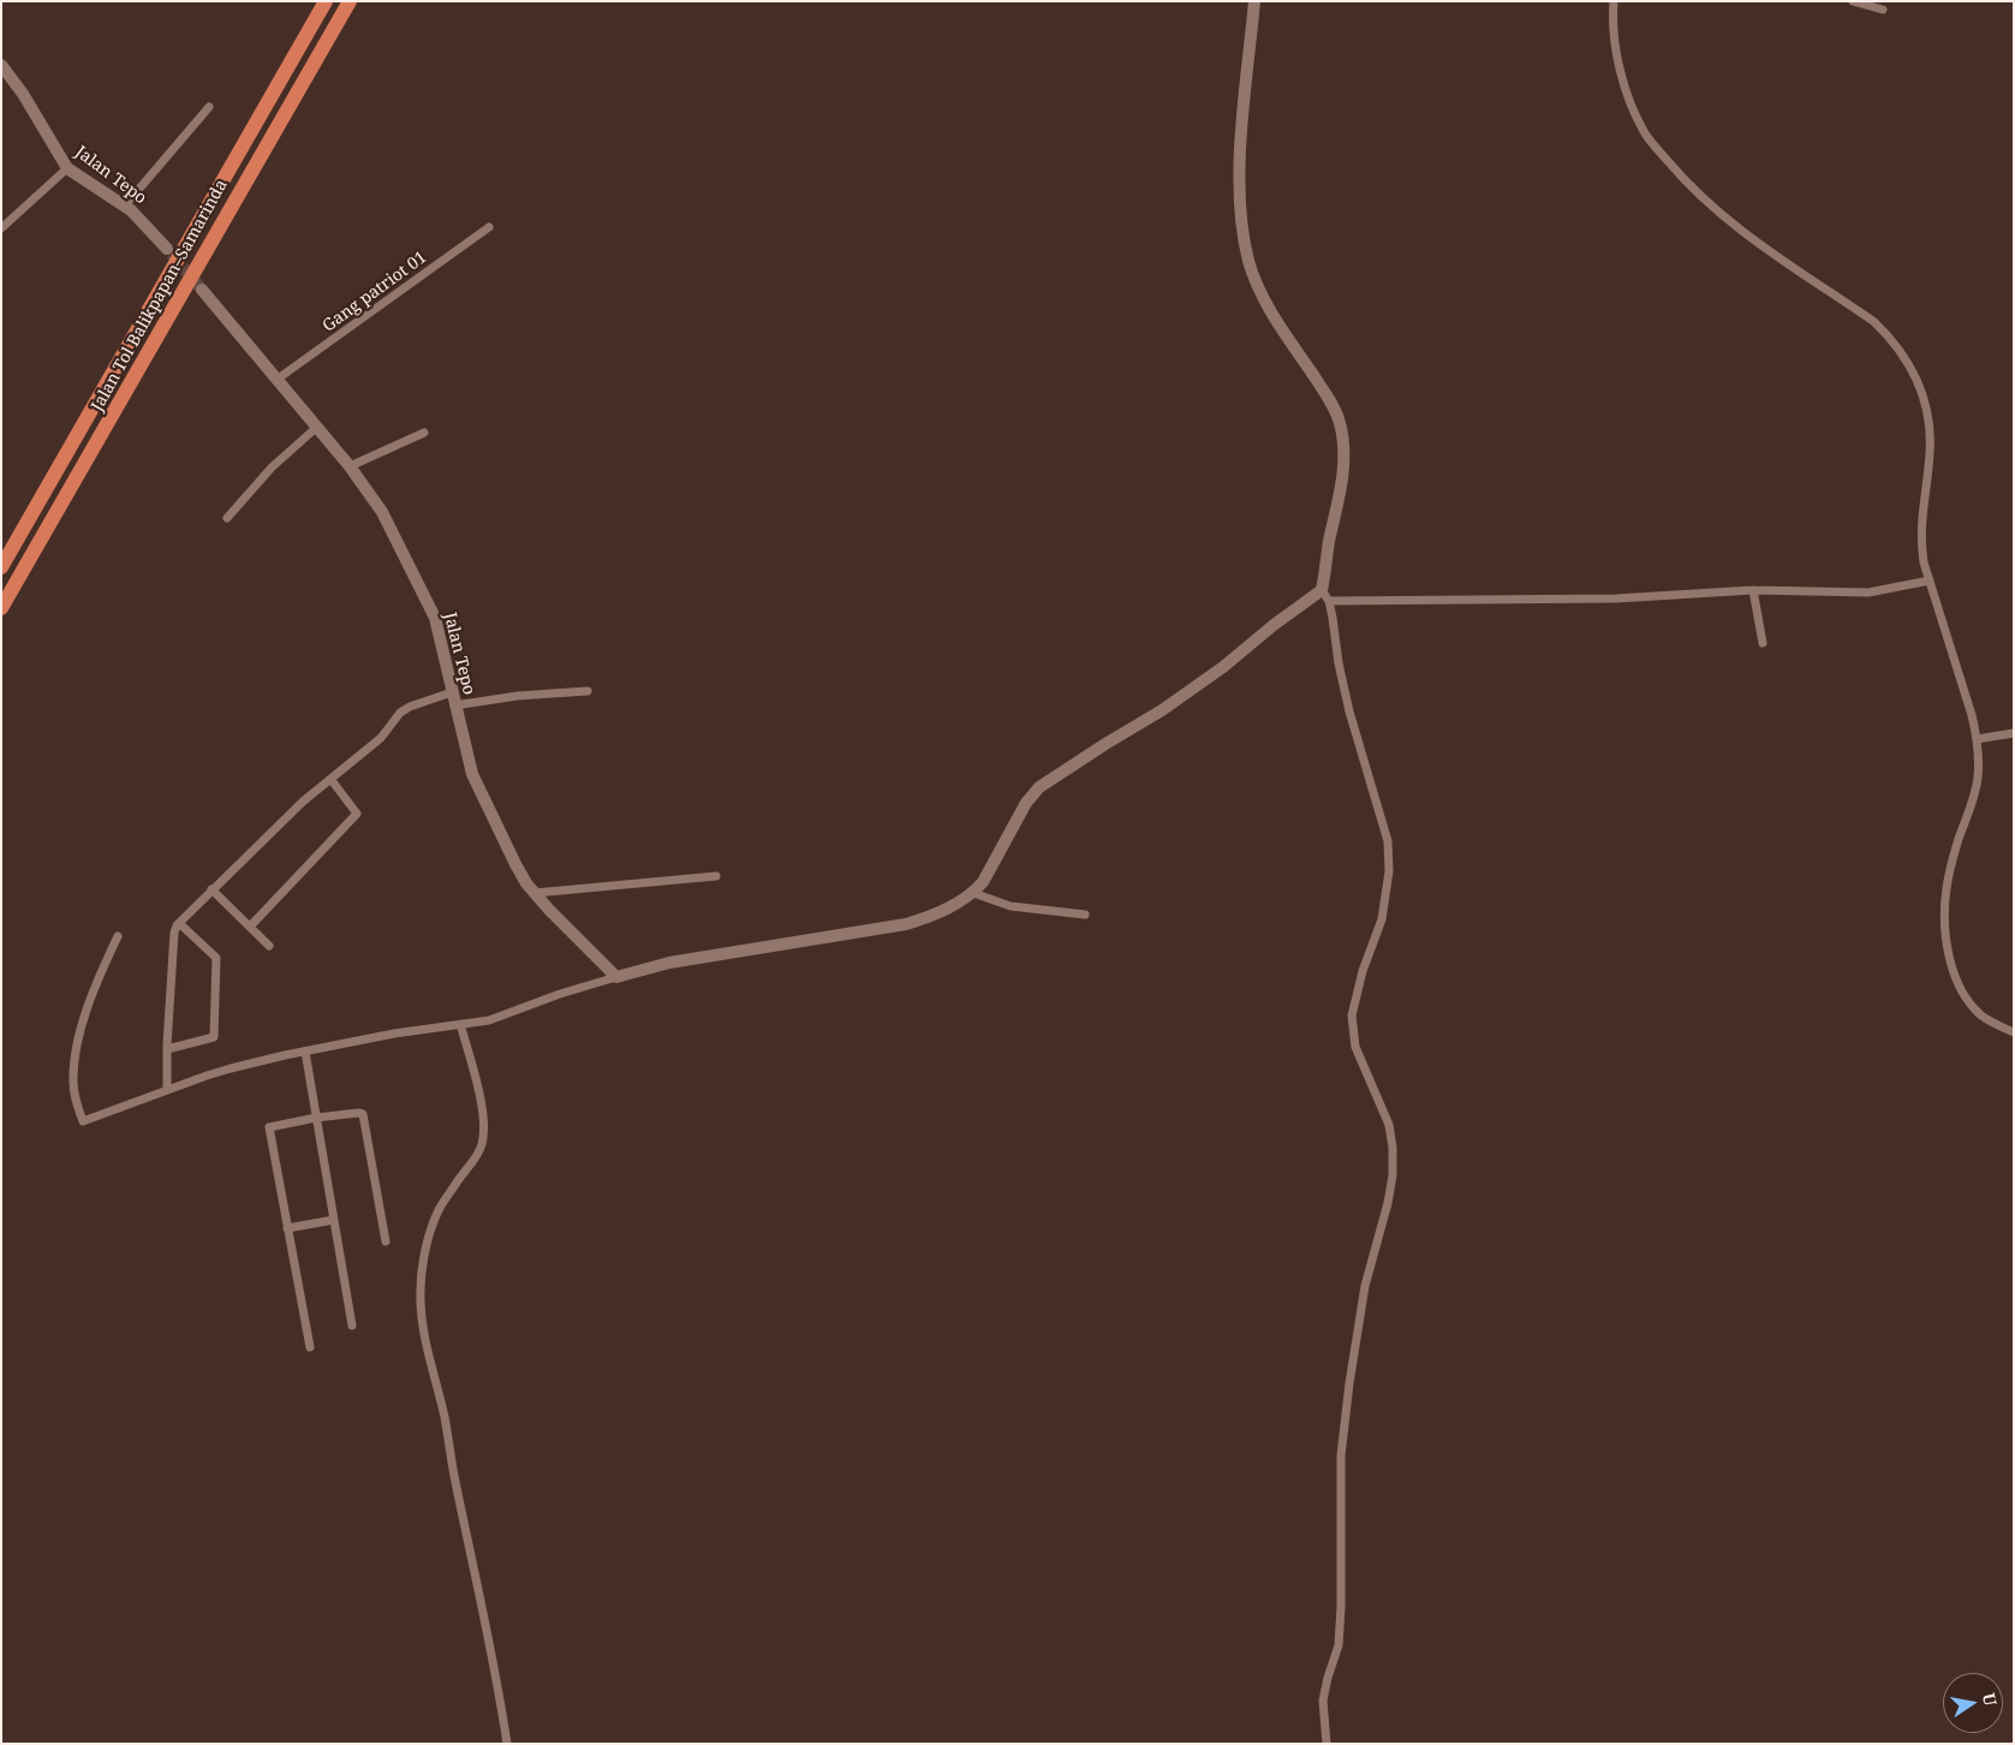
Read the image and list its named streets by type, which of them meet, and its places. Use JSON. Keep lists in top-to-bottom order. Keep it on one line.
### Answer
{"streets":{"highway":["Jalan Tol Balikpapan–Samarinda"],"street":["Jalan Tepo","Gang patriot 01"]},"crossings":[["Jalan Tepo","Gang patriot 01"]],"north":"right"}
